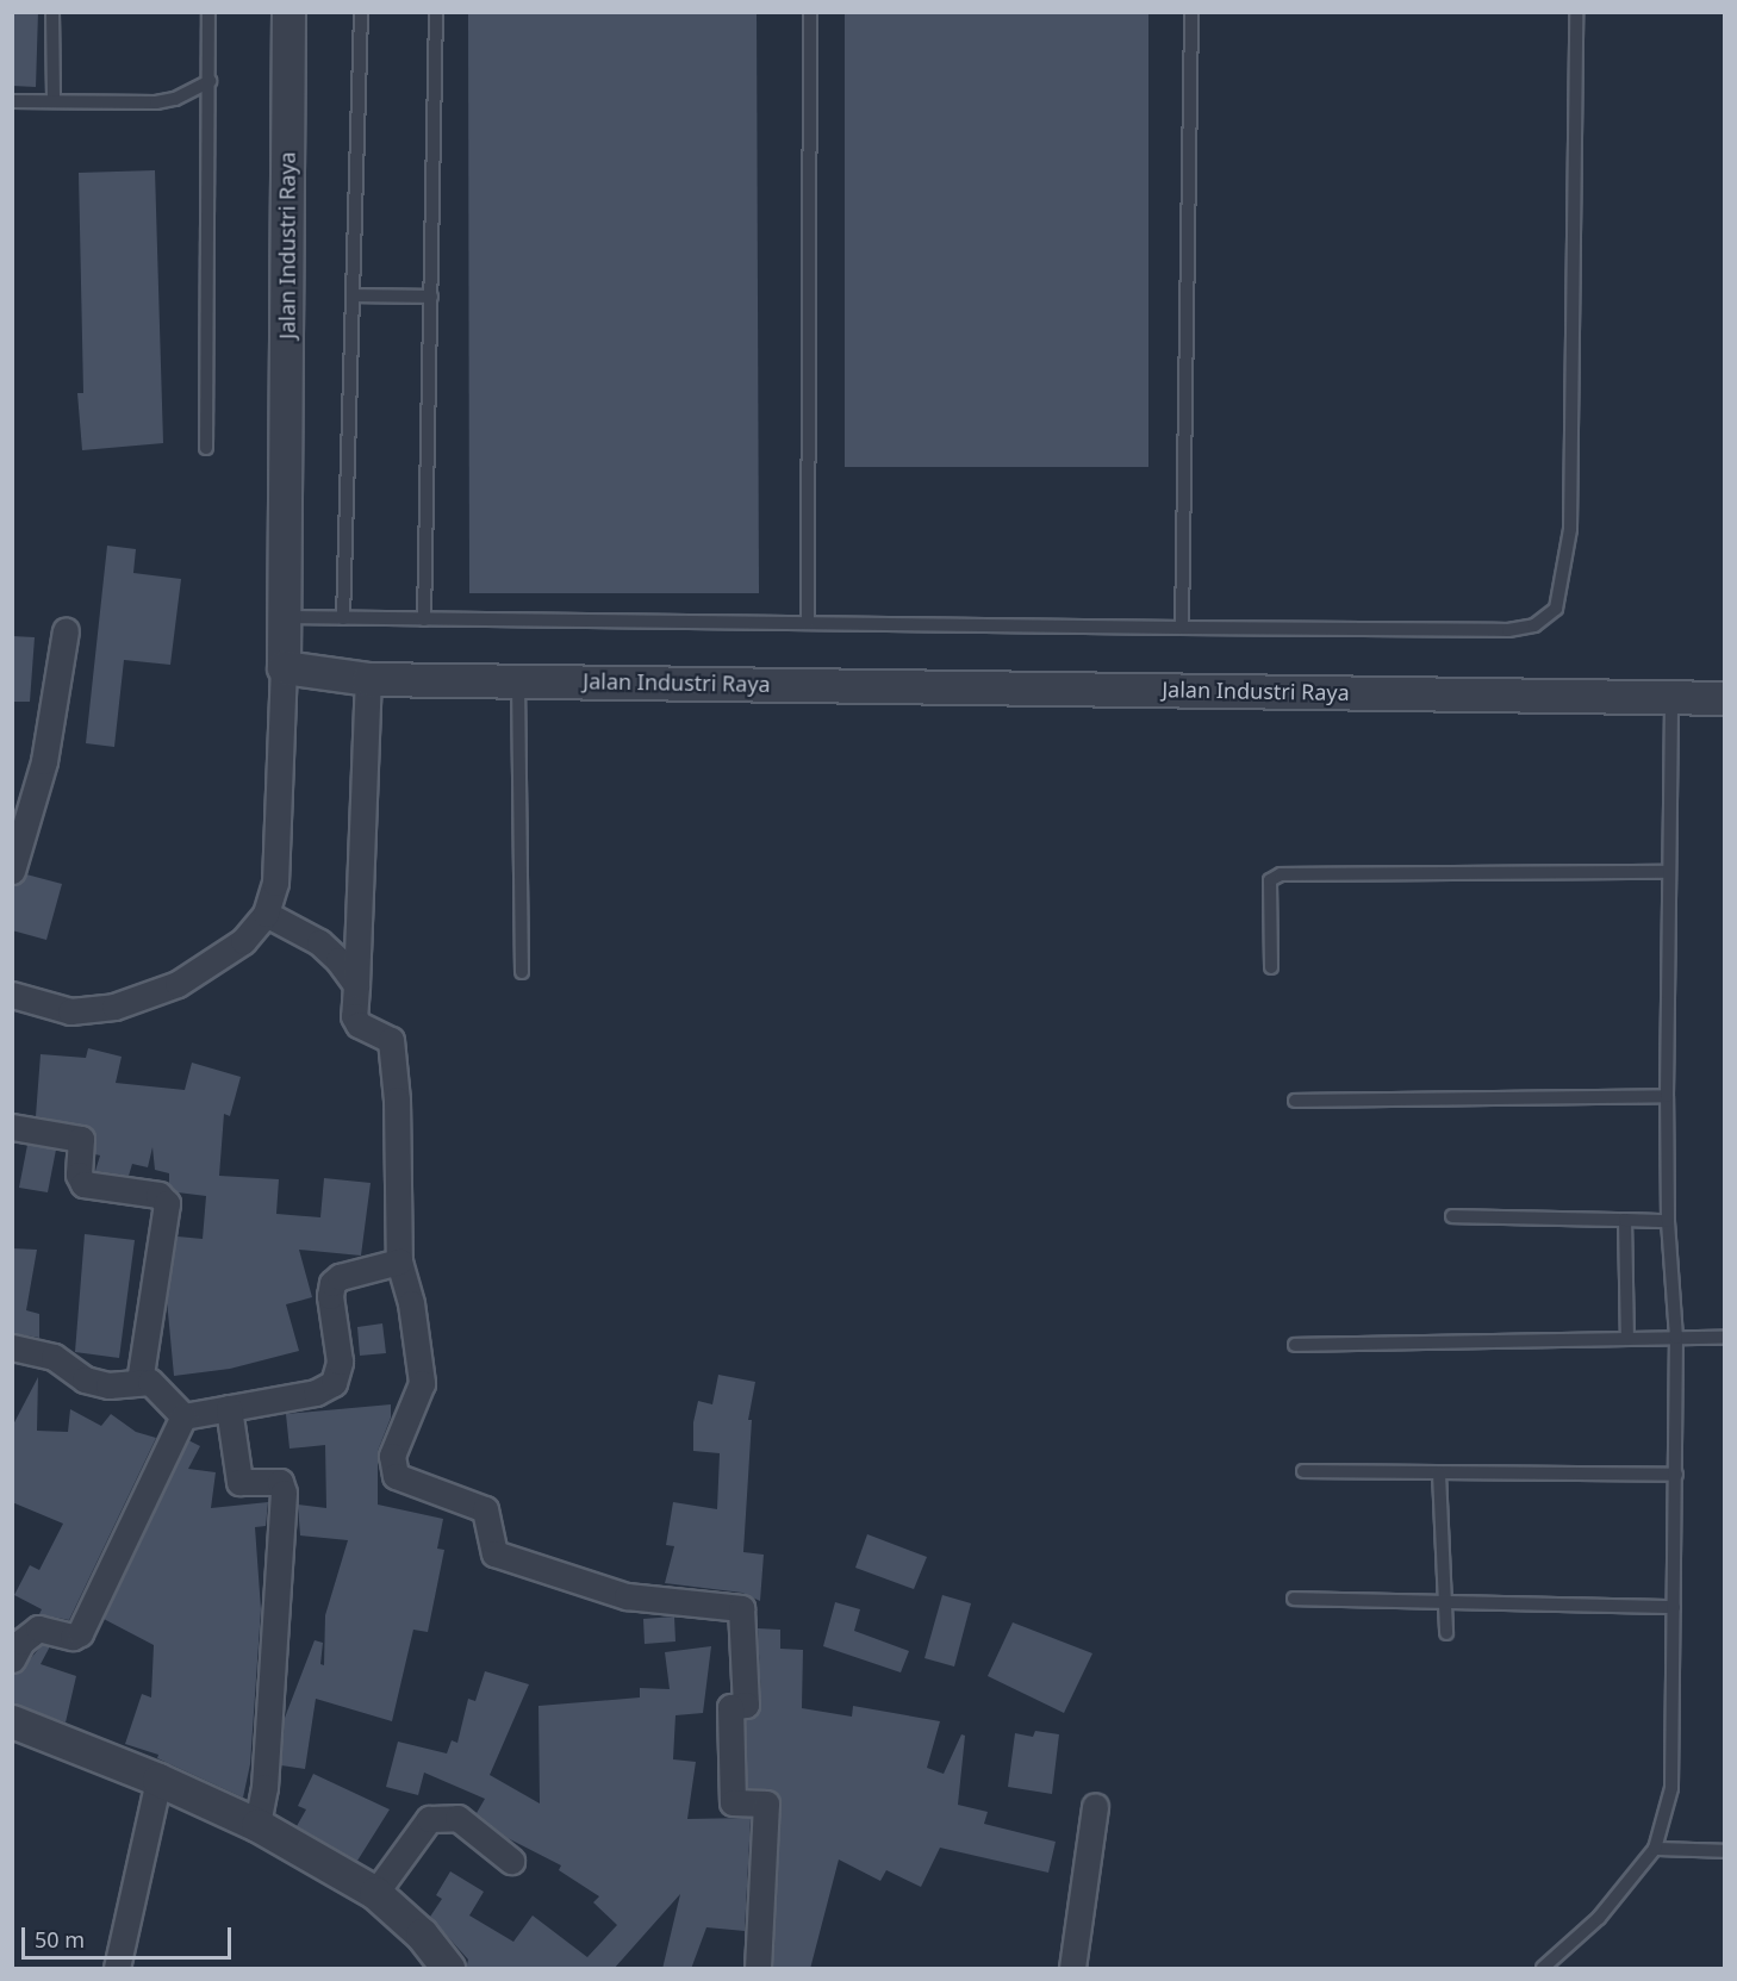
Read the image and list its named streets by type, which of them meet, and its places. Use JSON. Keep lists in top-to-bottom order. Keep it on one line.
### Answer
{"streets":{"street":["Jalan Industri Raya"]},"scale_bar":"50 m"}
